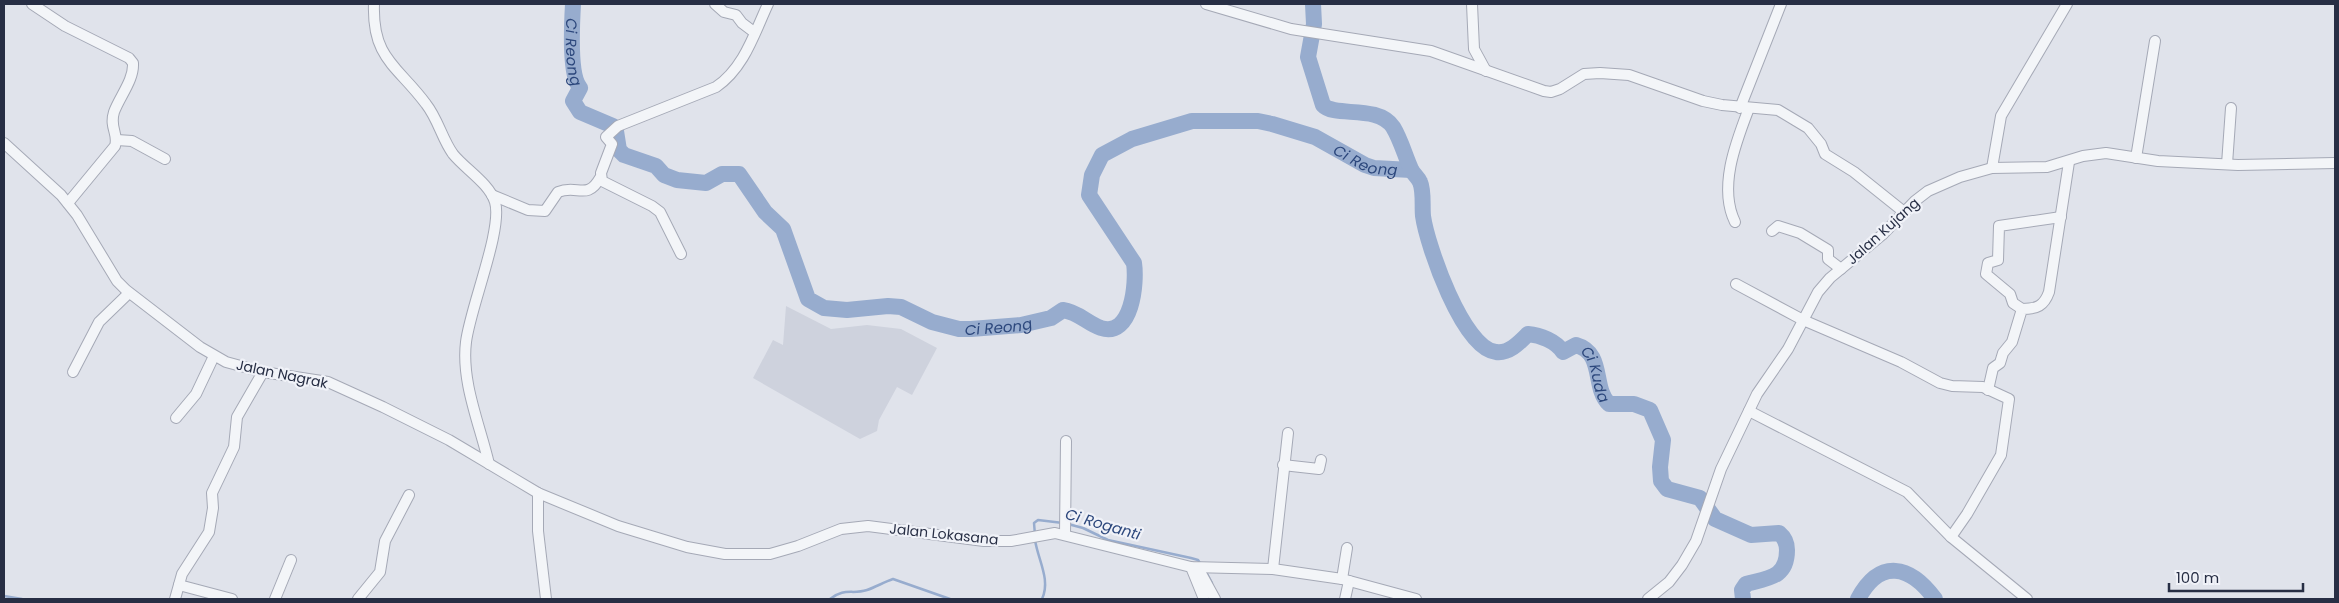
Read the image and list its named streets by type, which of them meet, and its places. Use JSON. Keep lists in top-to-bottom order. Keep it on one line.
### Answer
{"streets":{"street":["Jalan Kujang","Jalan Nagrak","Jalan Lokasana"]},"crossings":[["Jalan Nagrak","Jalan Lokasana"]],"water":["Ci Reong","Ci Kuda","Ci Roganti"],"scale_bar":"100 m"}
